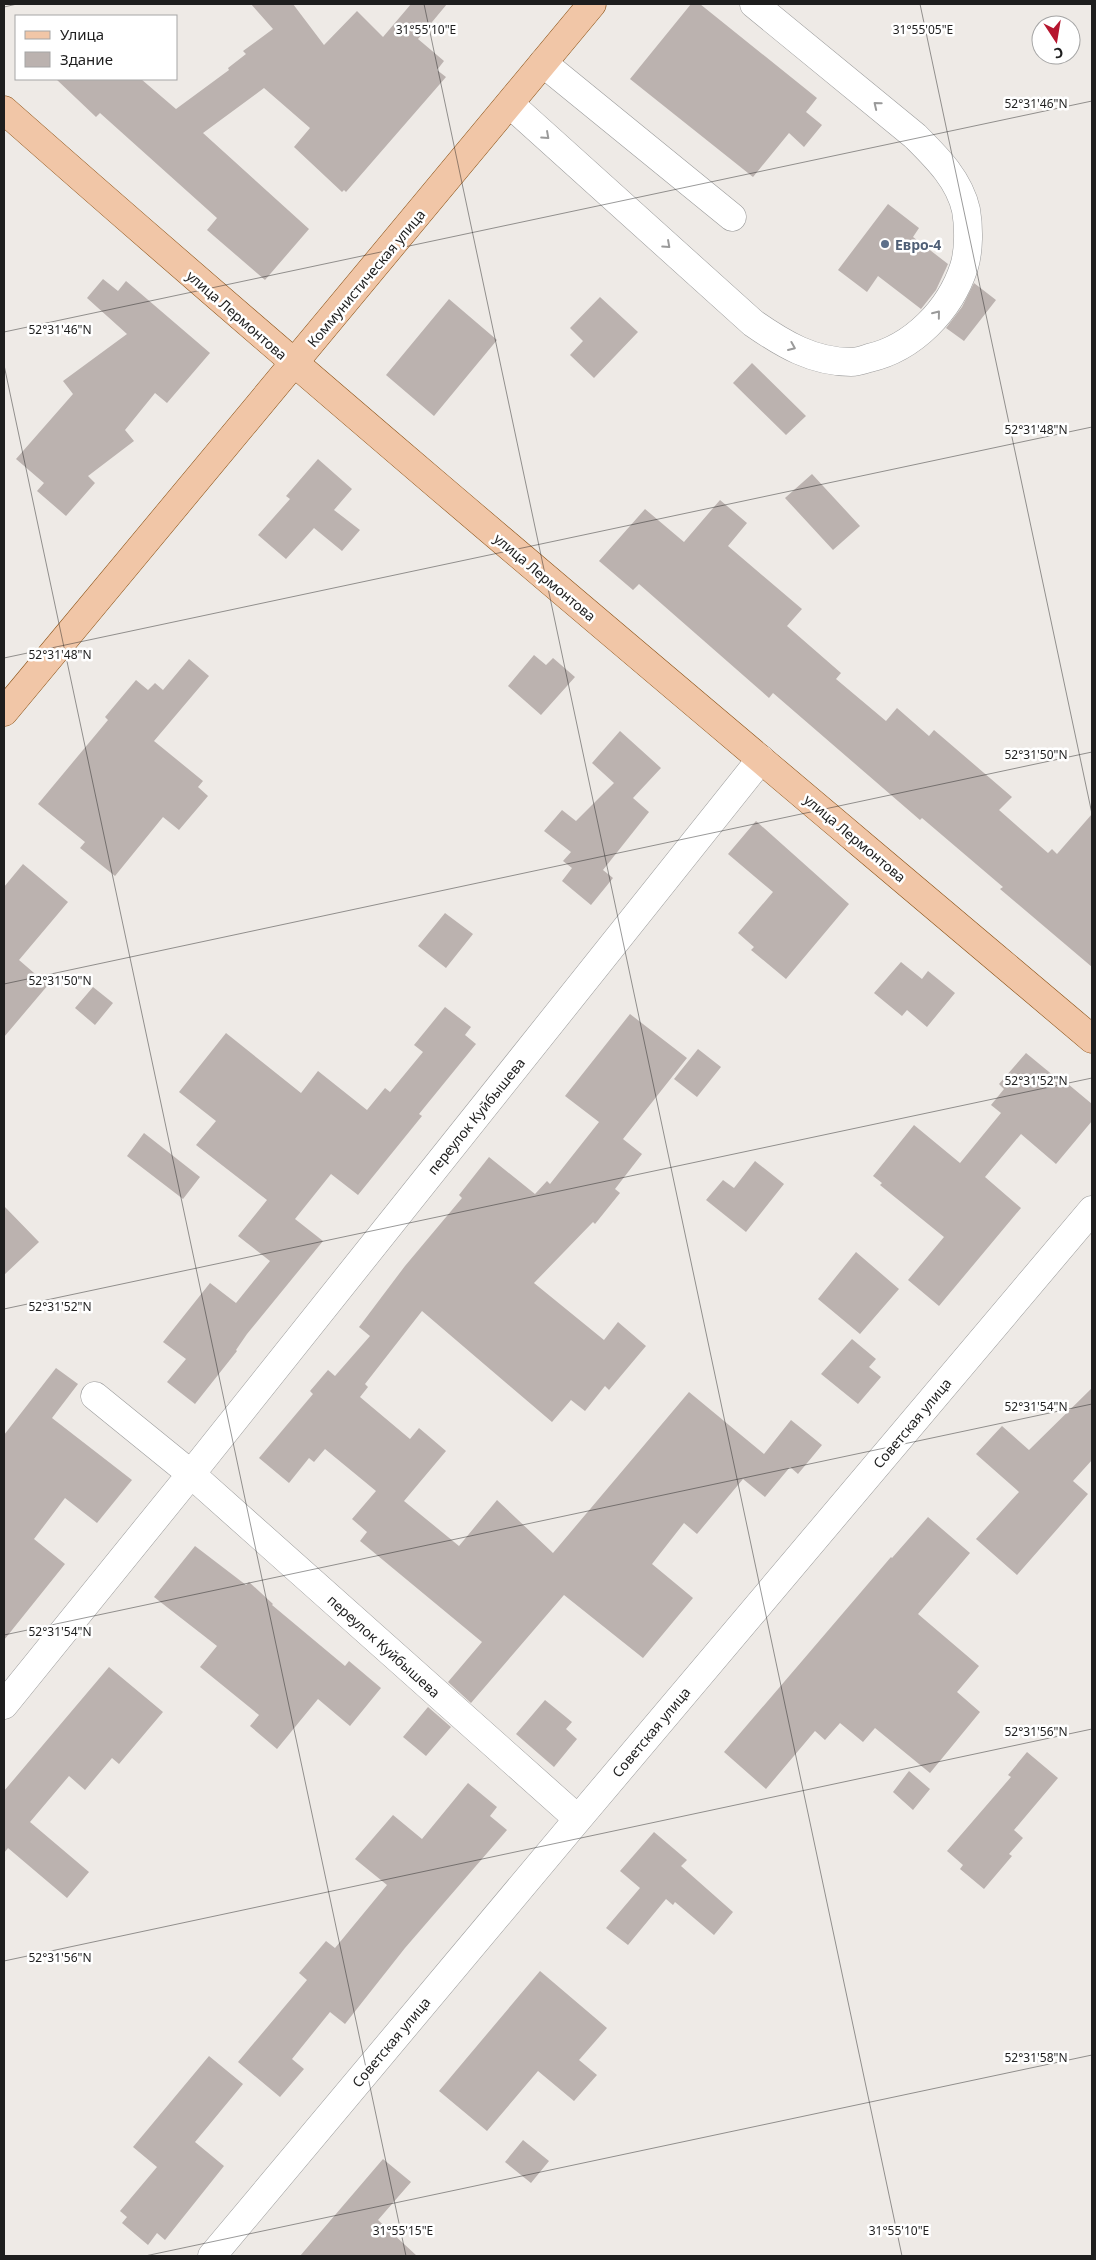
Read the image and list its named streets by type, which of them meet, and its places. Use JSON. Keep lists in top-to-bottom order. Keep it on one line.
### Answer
{"streets":{"main road":["Коммунистическая улица","улица Лермонтова"],"street":["переулок Куйбышева","Советская улица"]},"crossings":[["Коммунистическая улица","улица Лермонтова"],["улица Лермонтова","переулок Куйбышева"],["переулок Куйбышева","Советская улица"]],"places":["Евро-4"],"legend":["Улица","Здание"],"north":"bottom","coordinates":["31°55'10\"E","31°55'05\"E","52°31'46\"N","52°31'48\"N","52°31'50\"N","52°31'52\"N","52°31'54\"N","52°31'56\"N","52°31'58\"N","31°55'15\"E"]}
